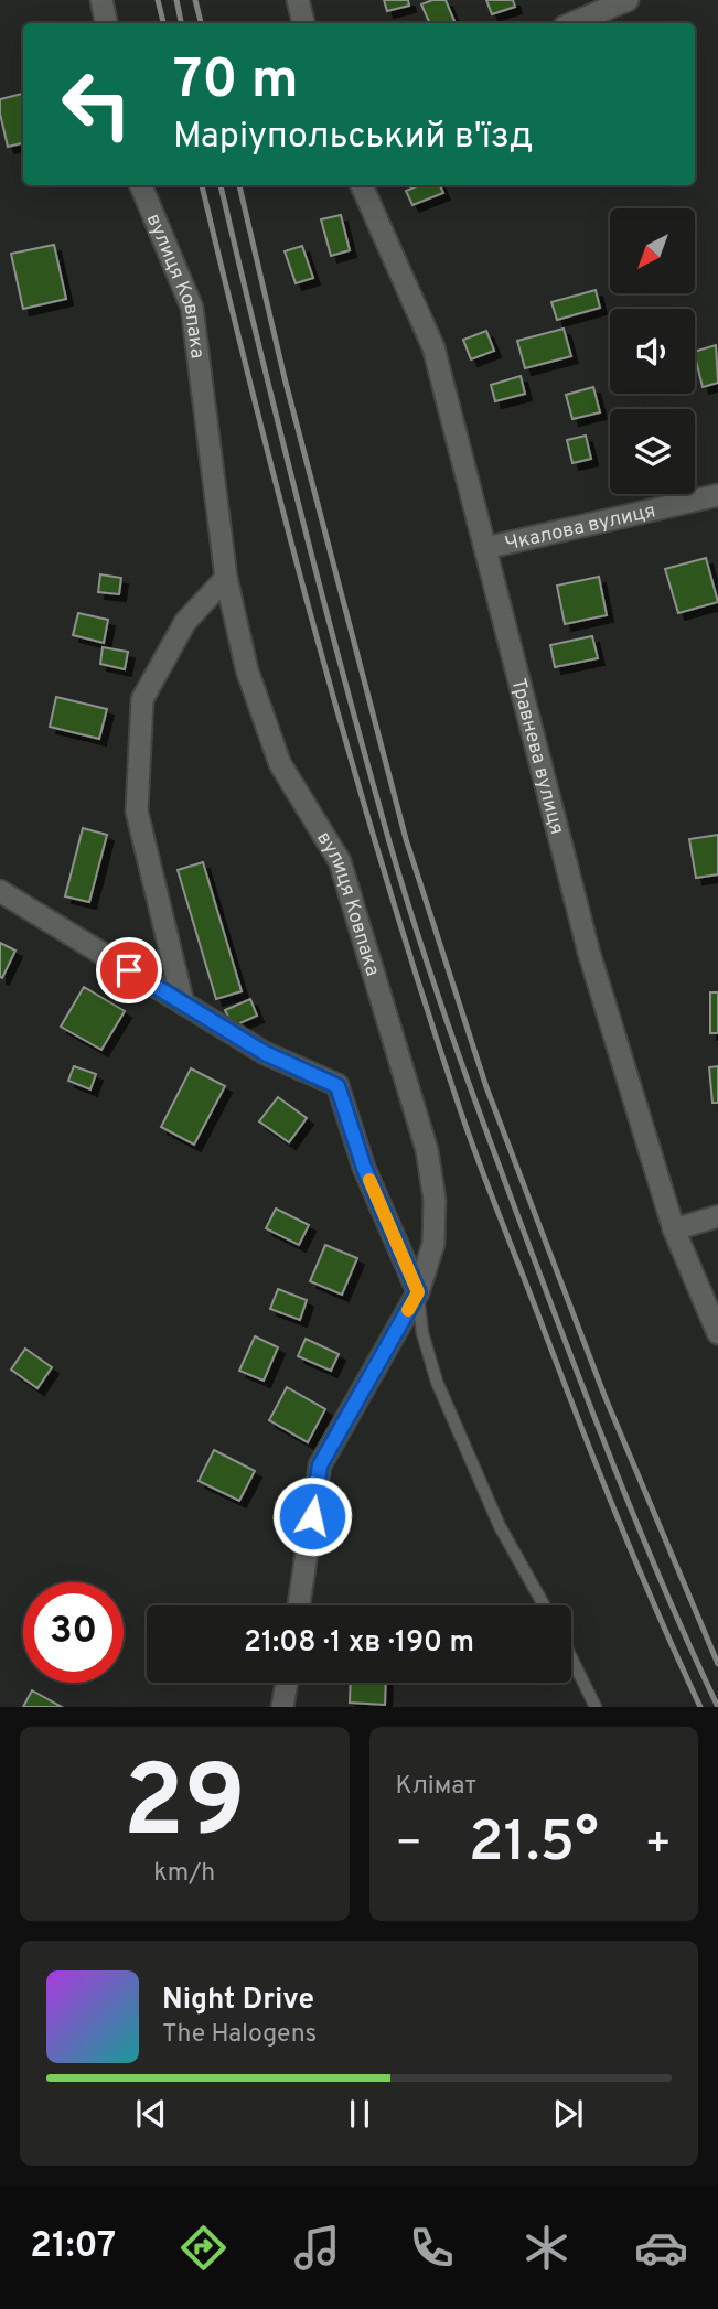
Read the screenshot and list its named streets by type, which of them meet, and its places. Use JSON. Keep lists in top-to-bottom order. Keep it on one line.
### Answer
{"streets":{"street":["вулиця Ковпака","Чкалова вулиця","Травнева вулиця"]},"crossings":[["Чкалова вулиця","Травнева вулиця"]],"north":"bottom left","page":{"turn":["70 m","Маріупольський в'їзд"],"limit":"30","trip":"21:08 · 1 хв · 190 m","tile":[["29","km/h"],"Клімат"],"heat":["−","21.5°","+"],"song":["Night Drive","The Halogens"],"tabs":"21:07"}}
